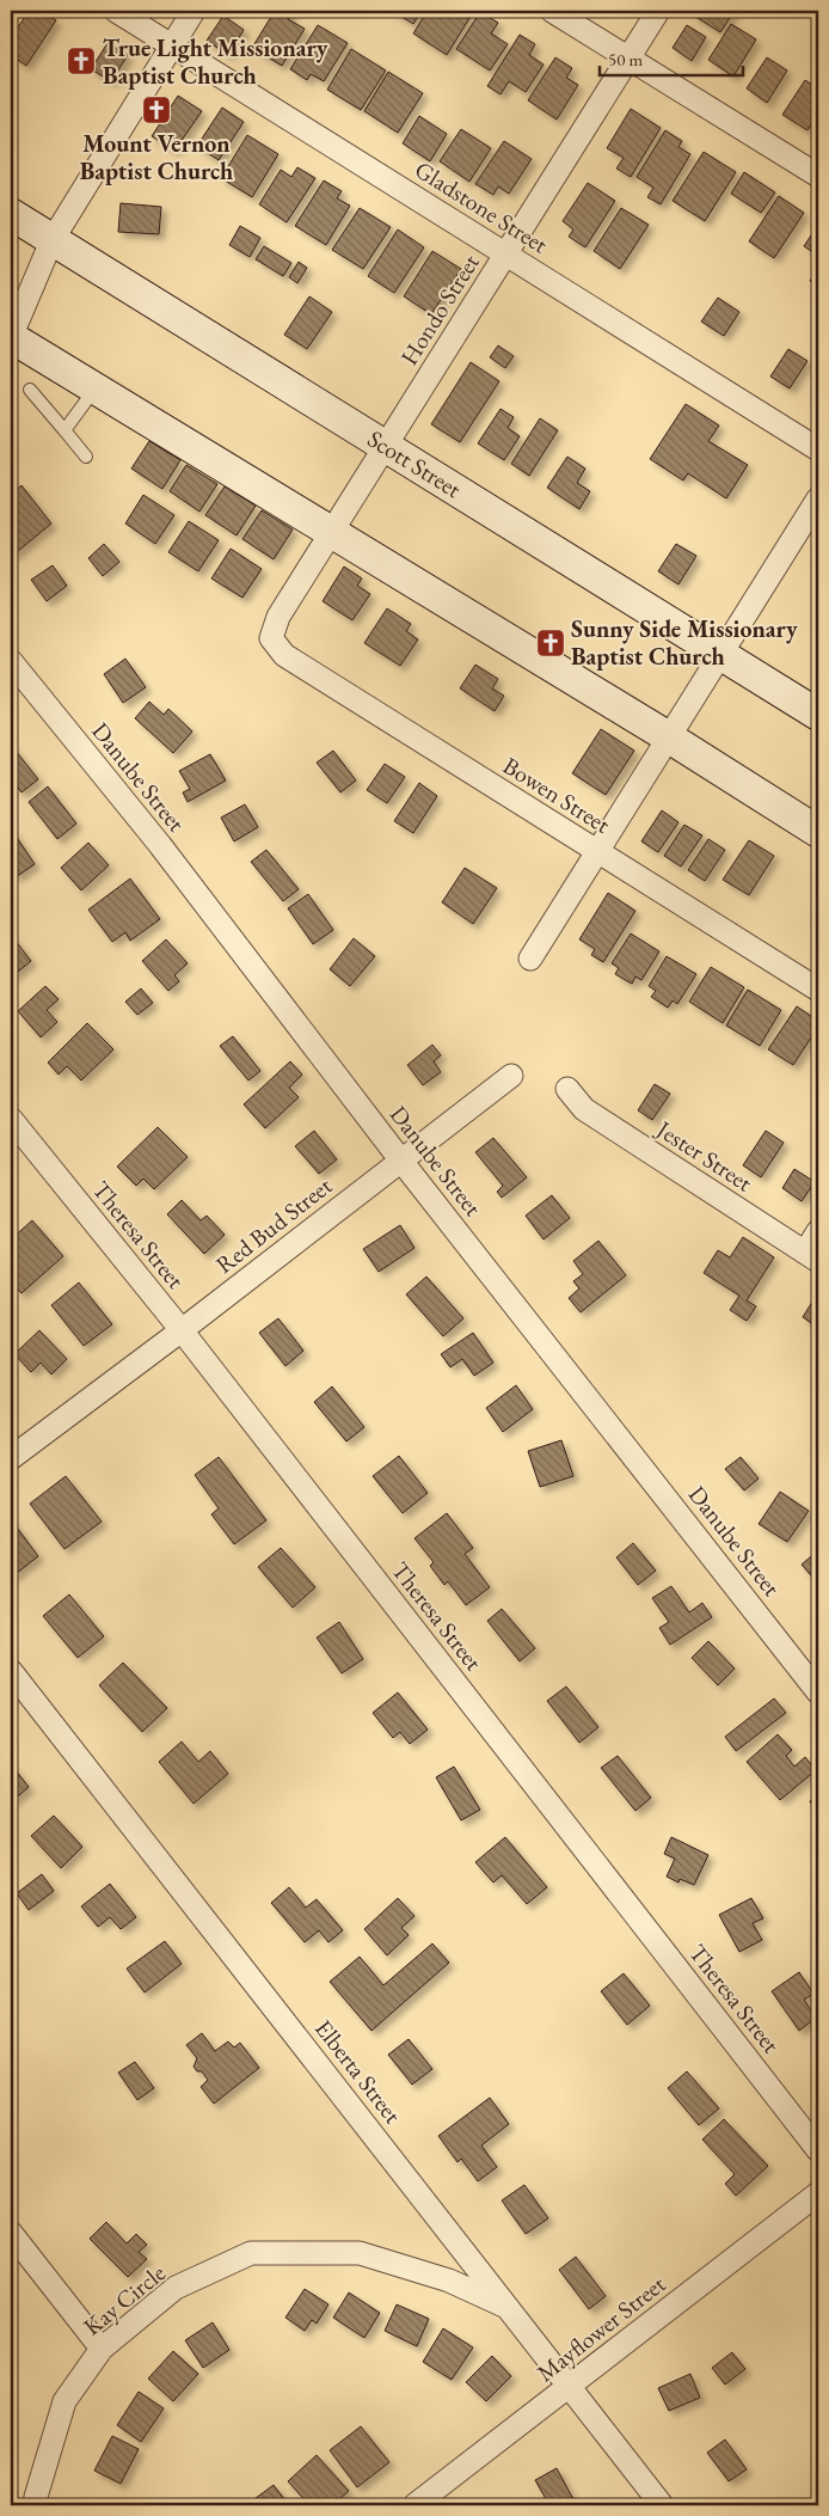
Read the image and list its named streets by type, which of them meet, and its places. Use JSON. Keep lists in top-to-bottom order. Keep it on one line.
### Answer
{"streets":{"main road":["Scott Street"],"street":["Gladstone Street","Hondo Street","Danube Street","Bowen Street","Jester Street","Red Bud Street","Theresa Street","Elberta Street","Kay Circle","Mayflower Street"]},"crossings":[["Gladstone Street","Hondo Street"],["Hondo Street","Scott Street"],["Hondo Street","Bowen Street"],["Danube Street","Red Bud Street"],["Red Bud Street","Theresa Street"],["Elberta Street","Kay Circle"],["Elberta Street","Mayflower Street"]],"places":{"church":["True Light Missionary Baptist Church","Mount Vernon Baptist Church","Sunny Side Missionary Baptist Church"]},"scale_bar":"50 m"}
